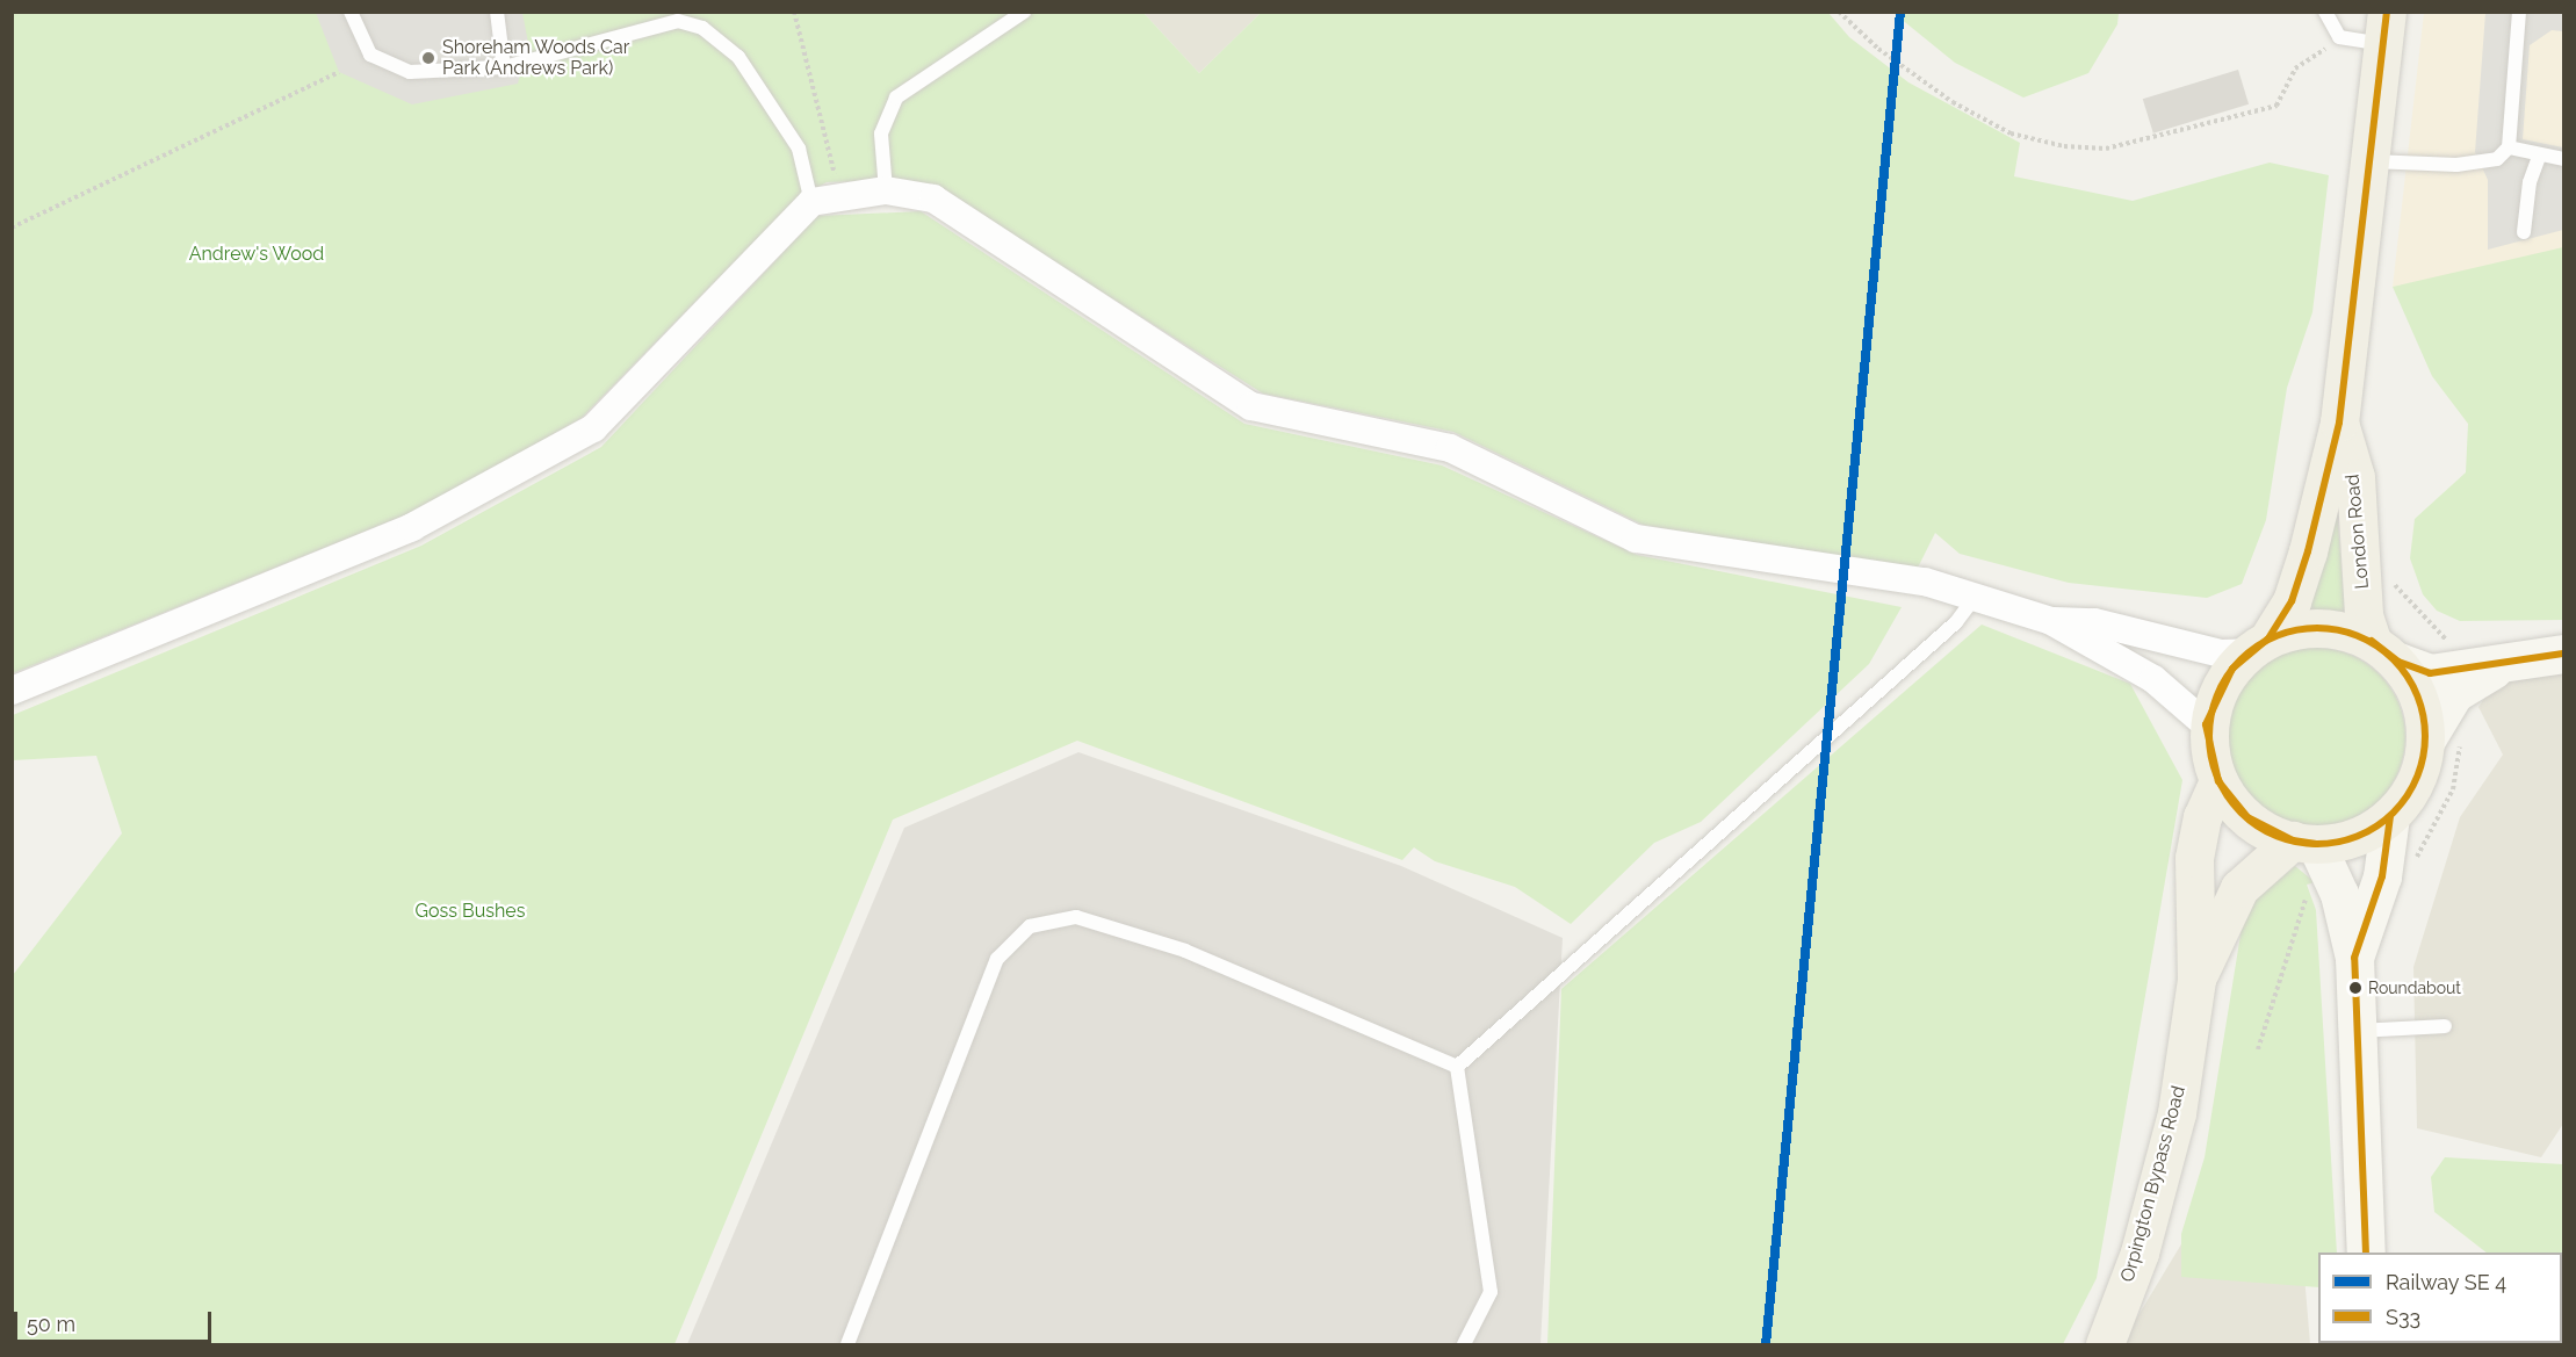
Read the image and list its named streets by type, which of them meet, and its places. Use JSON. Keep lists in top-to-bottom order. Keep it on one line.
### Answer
{"streets":{"main road":["London Road","Orpington Bypass Road"]},"crossings":[["London Road","Orpington Bypass Road"]],"parks":["Andrew's Wood","Goss Bushes"],"places":["Shoreham Woods Car Park (Andrews Park)","Roundabout"],"lines":["transit line S33"],"legend":["Railway SE 4","S33"],"scale_bar":"50 m"}
